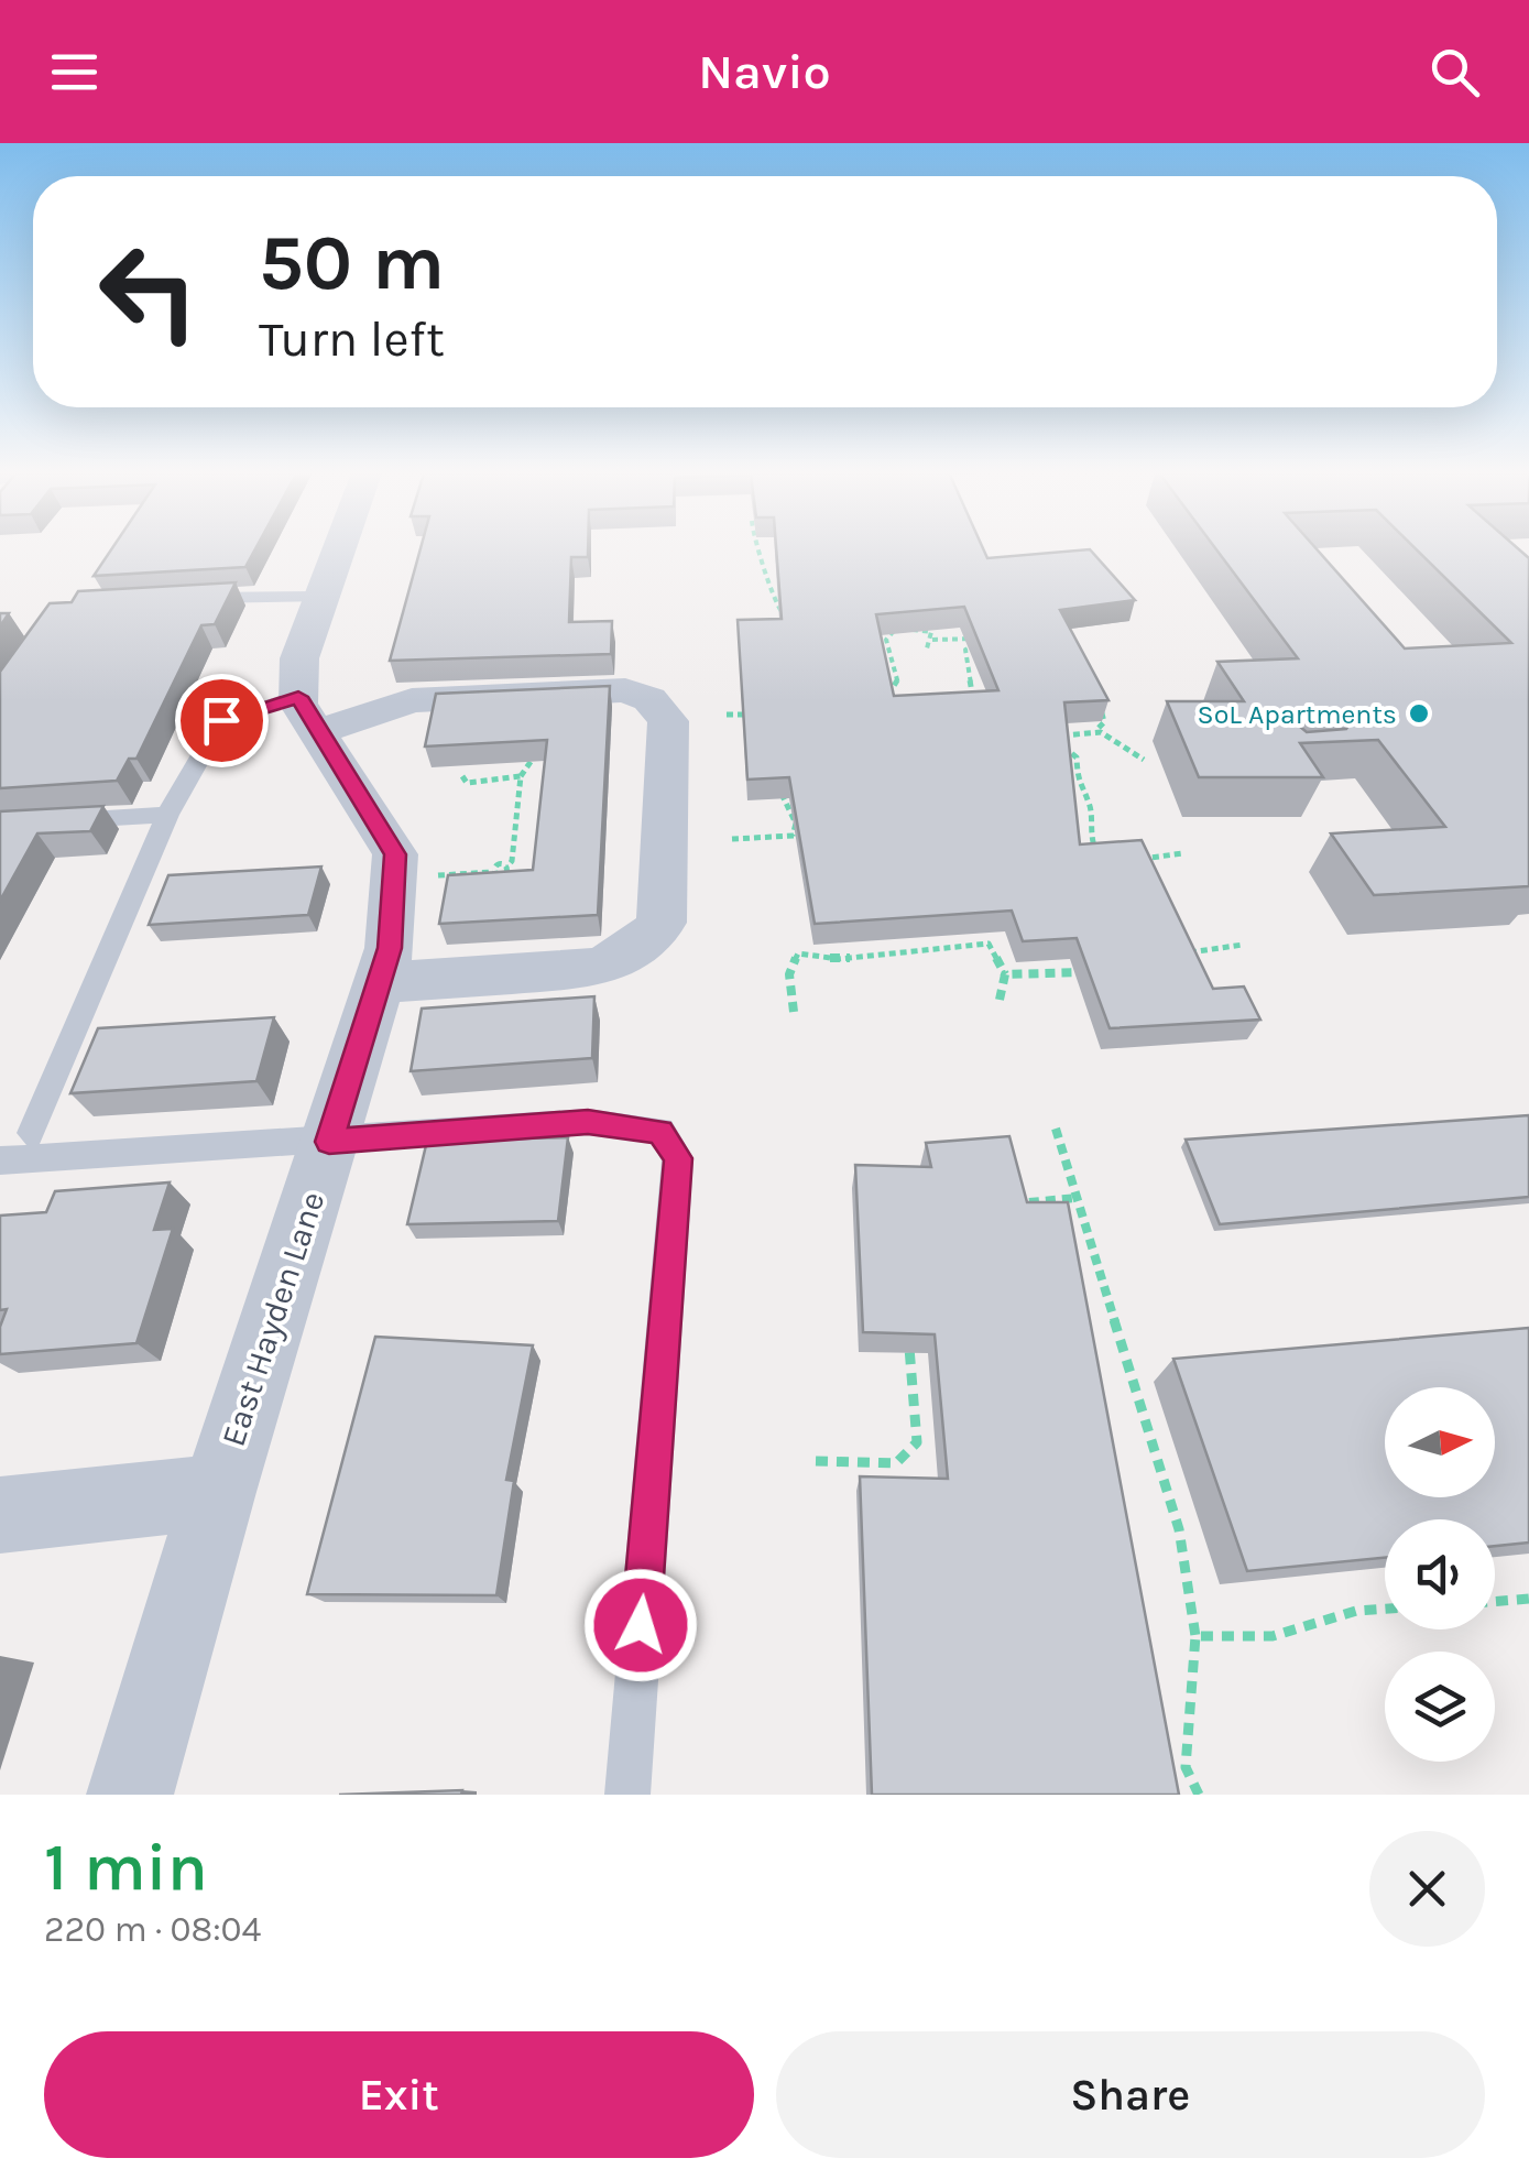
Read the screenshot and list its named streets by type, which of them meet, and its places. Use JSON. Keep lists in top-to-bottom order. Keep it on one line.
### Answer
{"streets":{"street":["East Hayden Lane"]},"places":["SoL Apartments"],"north":"right","page":{"header":"Navio","turn":["50 m","Turn left"],"heading":["1 min","220 m · 08:04"],"buttons":["Exit","Share"]}}
